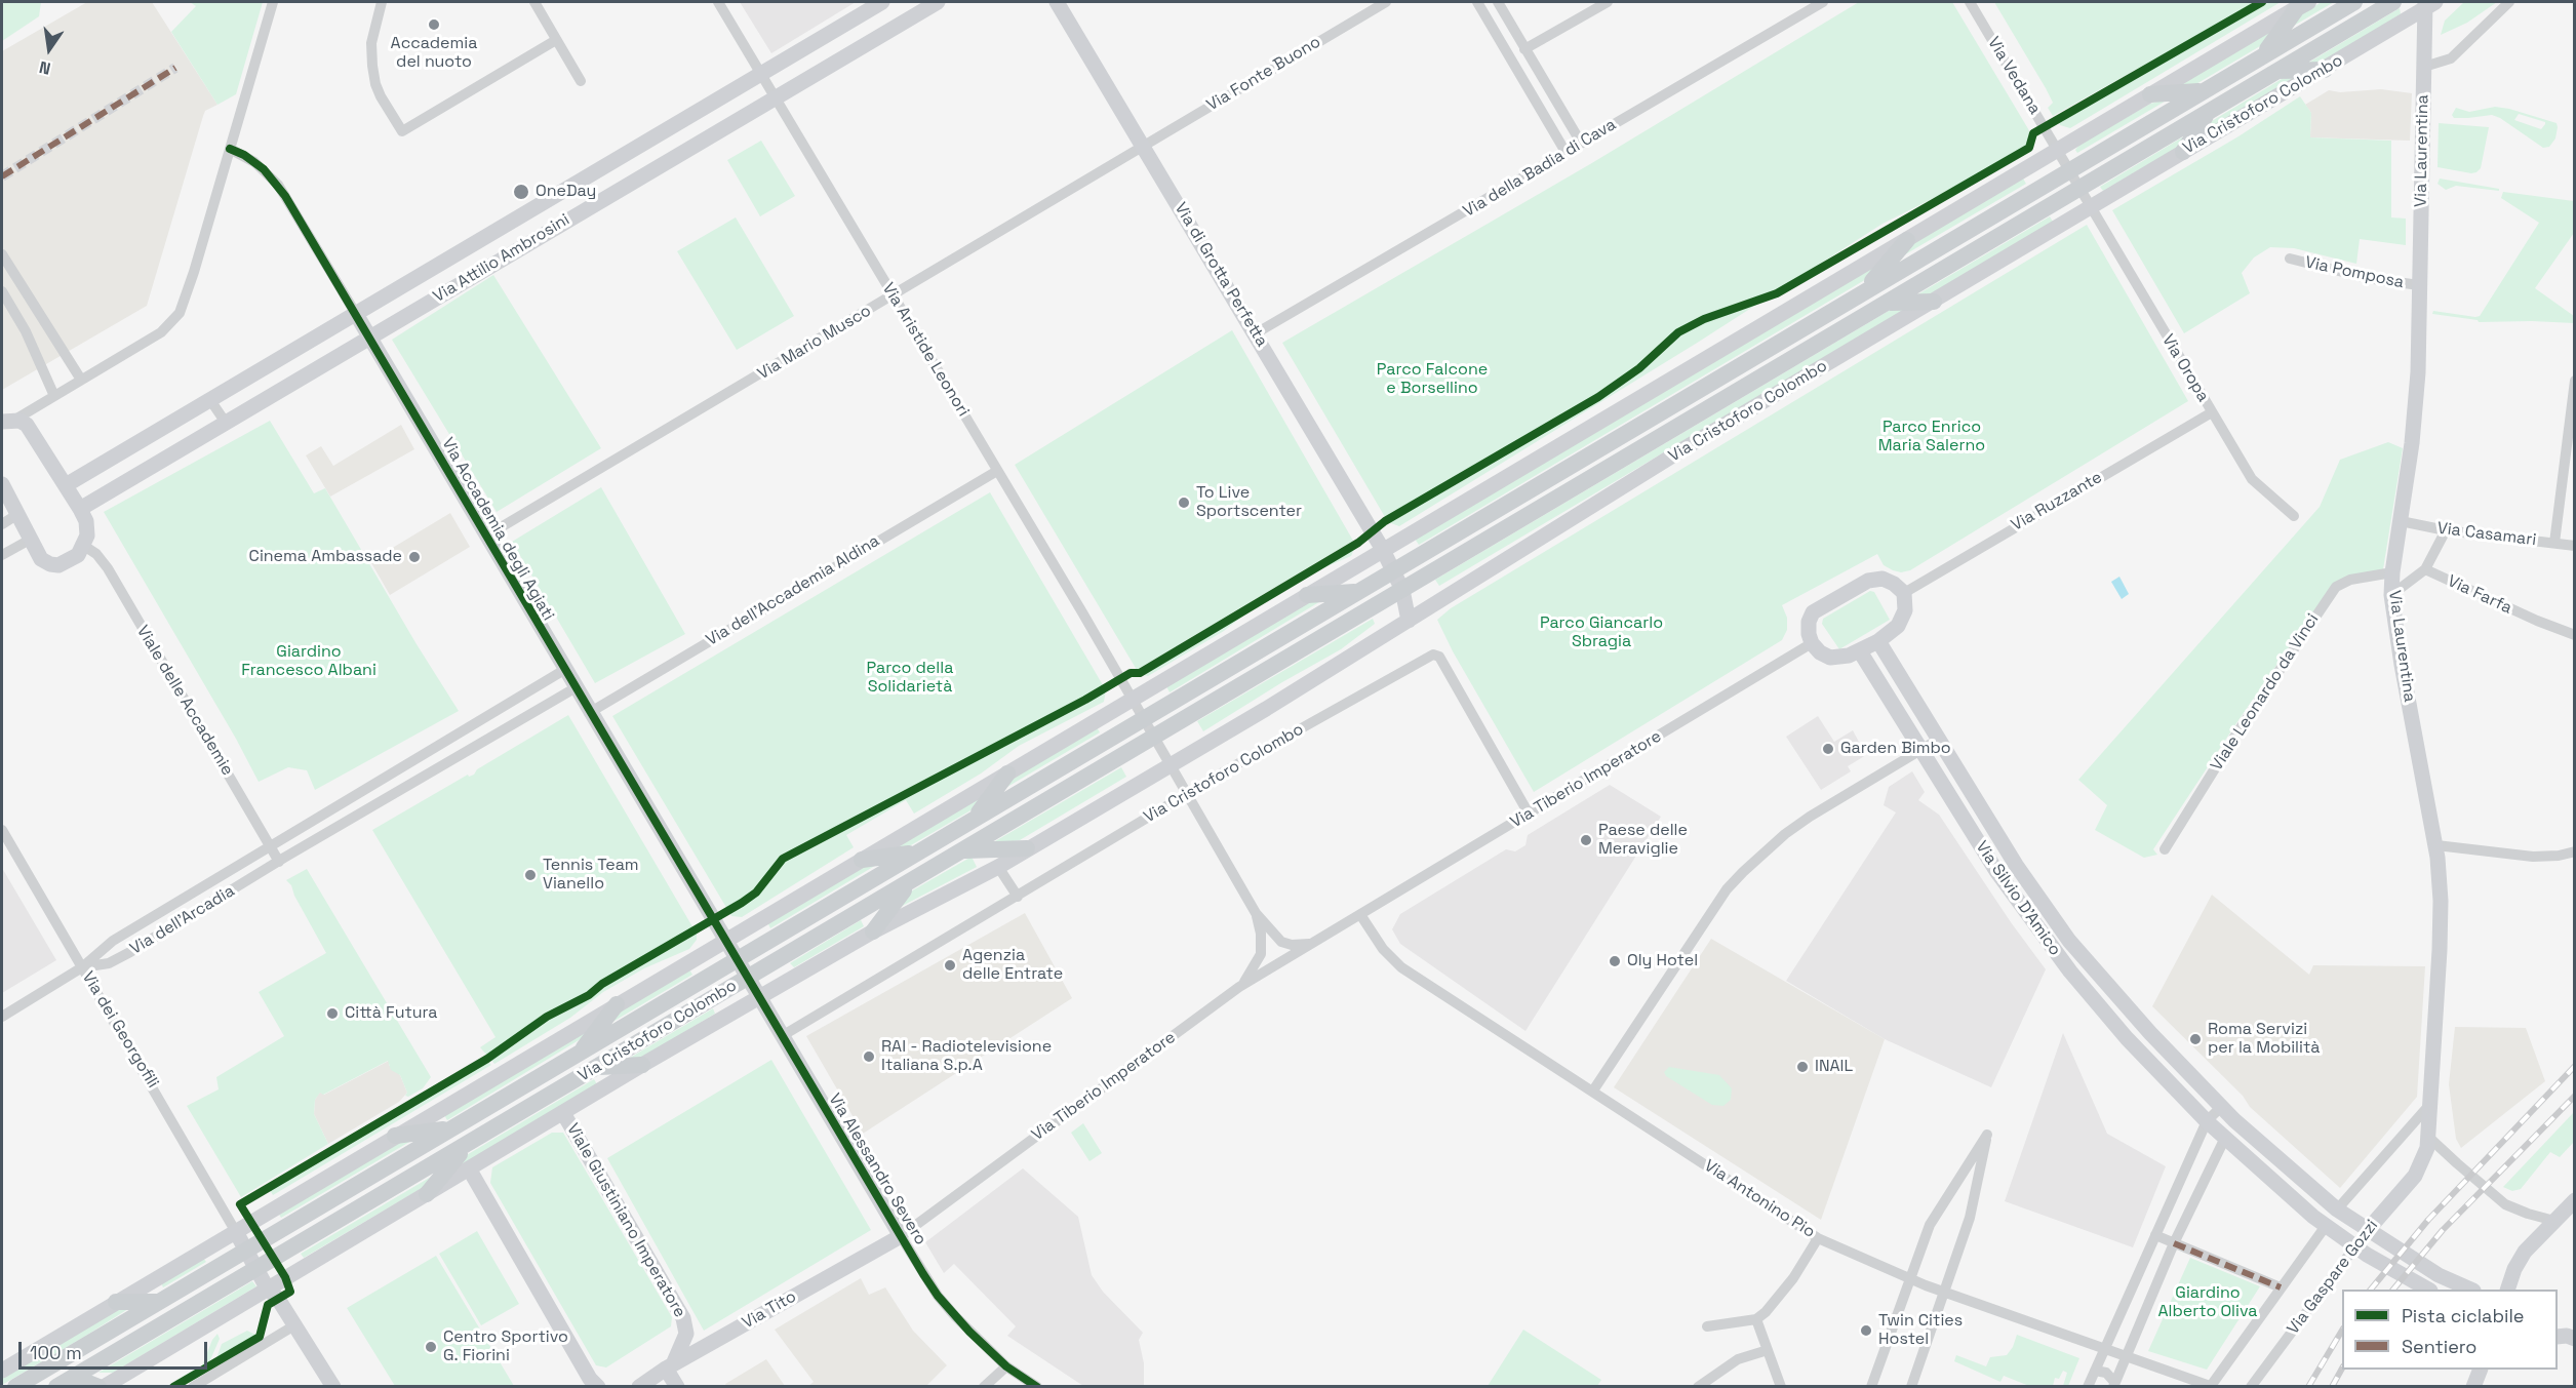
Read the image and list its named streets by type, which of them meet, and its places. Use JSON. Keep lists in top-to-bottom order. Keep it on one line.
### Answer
{"streets":{"main road":["Via Cristoforo Colombo"],"street":["Via Fonte Buono","Via Vedana","Via Laurentina","Via della Badia di Cava","Via Attilio Ambrosini","Via Pomposa","Via di Grotta Perfetta","Via Mario Musco","Via Aristide Leonori","Via Oropa","Via Ruzzante","Via Accademia degli Agiati","Via Casamari","Via dell'Accademia Aldina","Via Farfa","Viale Leonardo da Vinci","Viale delle Accademie","Via Tiberio Imperatore","Via Silvio D'Amico","Via dell'Arcadia","Via dei Georgofili","Via Alessandro Severo","Via Antonino Pio","Viale Giustiniano Imperatore","Via Gaspare Gozzi","Via Tito"]},"crossings":[["Via Fonte Buono","Via di Grotta Perfetta"],["Via Fonte Buono","Via Mario Musco"],["Via Cristoforo Colombo","Via Laurentina"],["Via Cristoforo Colombo","Via Aristide Leonori"],["Via Cristoforo Colombo","Via Oropa"],["Via Cristoforo Colombo","Via Tiberio Imperatore"],["Via Cristoforo Colombo","Via Alessandro Severo"],["Via Cristoforo Colombo","Viale Giustiniano Imperatore"],["Via Laurentina","Via Pomposa"],["Via Laurentina","Via Casamari"],["Via Laurentina","Viale Leonardo da Vinci"],["Via Laurentina","Via Gaspare Gozzi"],["Via della Badia di Cava","Via di Grotta Perfetta"],["Via Attilio Ambrosini","Via Aristide Leonori"],["Via Attilio Ambrosini","Via Accademia degli Agiati"],["Via di Grotta Perfetta","Via Mario Musco"],["Via Mario Musco","Via Aristide Leonori"],["Via Mario Musco","Via Accademia degli Agiati"],["Via Aristide Leonori","Via dell'Accademia Aldina"],["Via Oropa","Via Ruzzante"],["Via Ruzzante","Via Tiberio Imperatore"],["Via Ruzzante","Via Silvio D'Amico"],["Via Accademia degli Agiati","Via dell'Accademia Aldina"],["Via Accademia degli Agiati","Via dell'Arcadia"],["Via Accademia degli Agiati","Via Alessandro Severo"],["Viale delle Accademie","Via dell'Arcadia"],["Via Tiberio Imperatore","Via Silvio D'Amico"],["Via Tiberio Imperatore","Via Alessandro Severo"],["Via Tiberio Imperatore","Via Antonino Pio"],["Via Tiberio Imperatore","Via Tito"],["Via Silvio D'Amico","Via Gaspare Gozzi"],["Via dell'Arcadia","Via dei Georgofili"],["Via Alessandro Severo","Via Tito"],["Via Antonino Pio","Via Gaspare Gozzi"],["Viale Giustiniano Imperatore","Via Tito"]],"parks":["Parco Falcone e Borsellino","Parco Enrico Maria Salerno","Parco Giancarlo Sbragia","Giardino Francesco Albani","Parco della Solidarietà","Giardino Alberto Oliva"],"places":["Accademia del nuoto","OneDay","To Live Sportscenter","Cinema Ambassade","Garden Bimbo","Paese delle Meraviglie","Tennis Team Vianello","Oly Hotel","Agenzia delle Entrate","Città Futura","Roma Servizi per la Mobilità","RAI - Radiotelevisione Italiana S.p.A","INAIL","Twin Cities Hostel","Centro Sportivo G. Fiorini"],"legend":["Pista ciclabile","Sentiero"],"scale_bar":"100 m","north":"bottom"}
